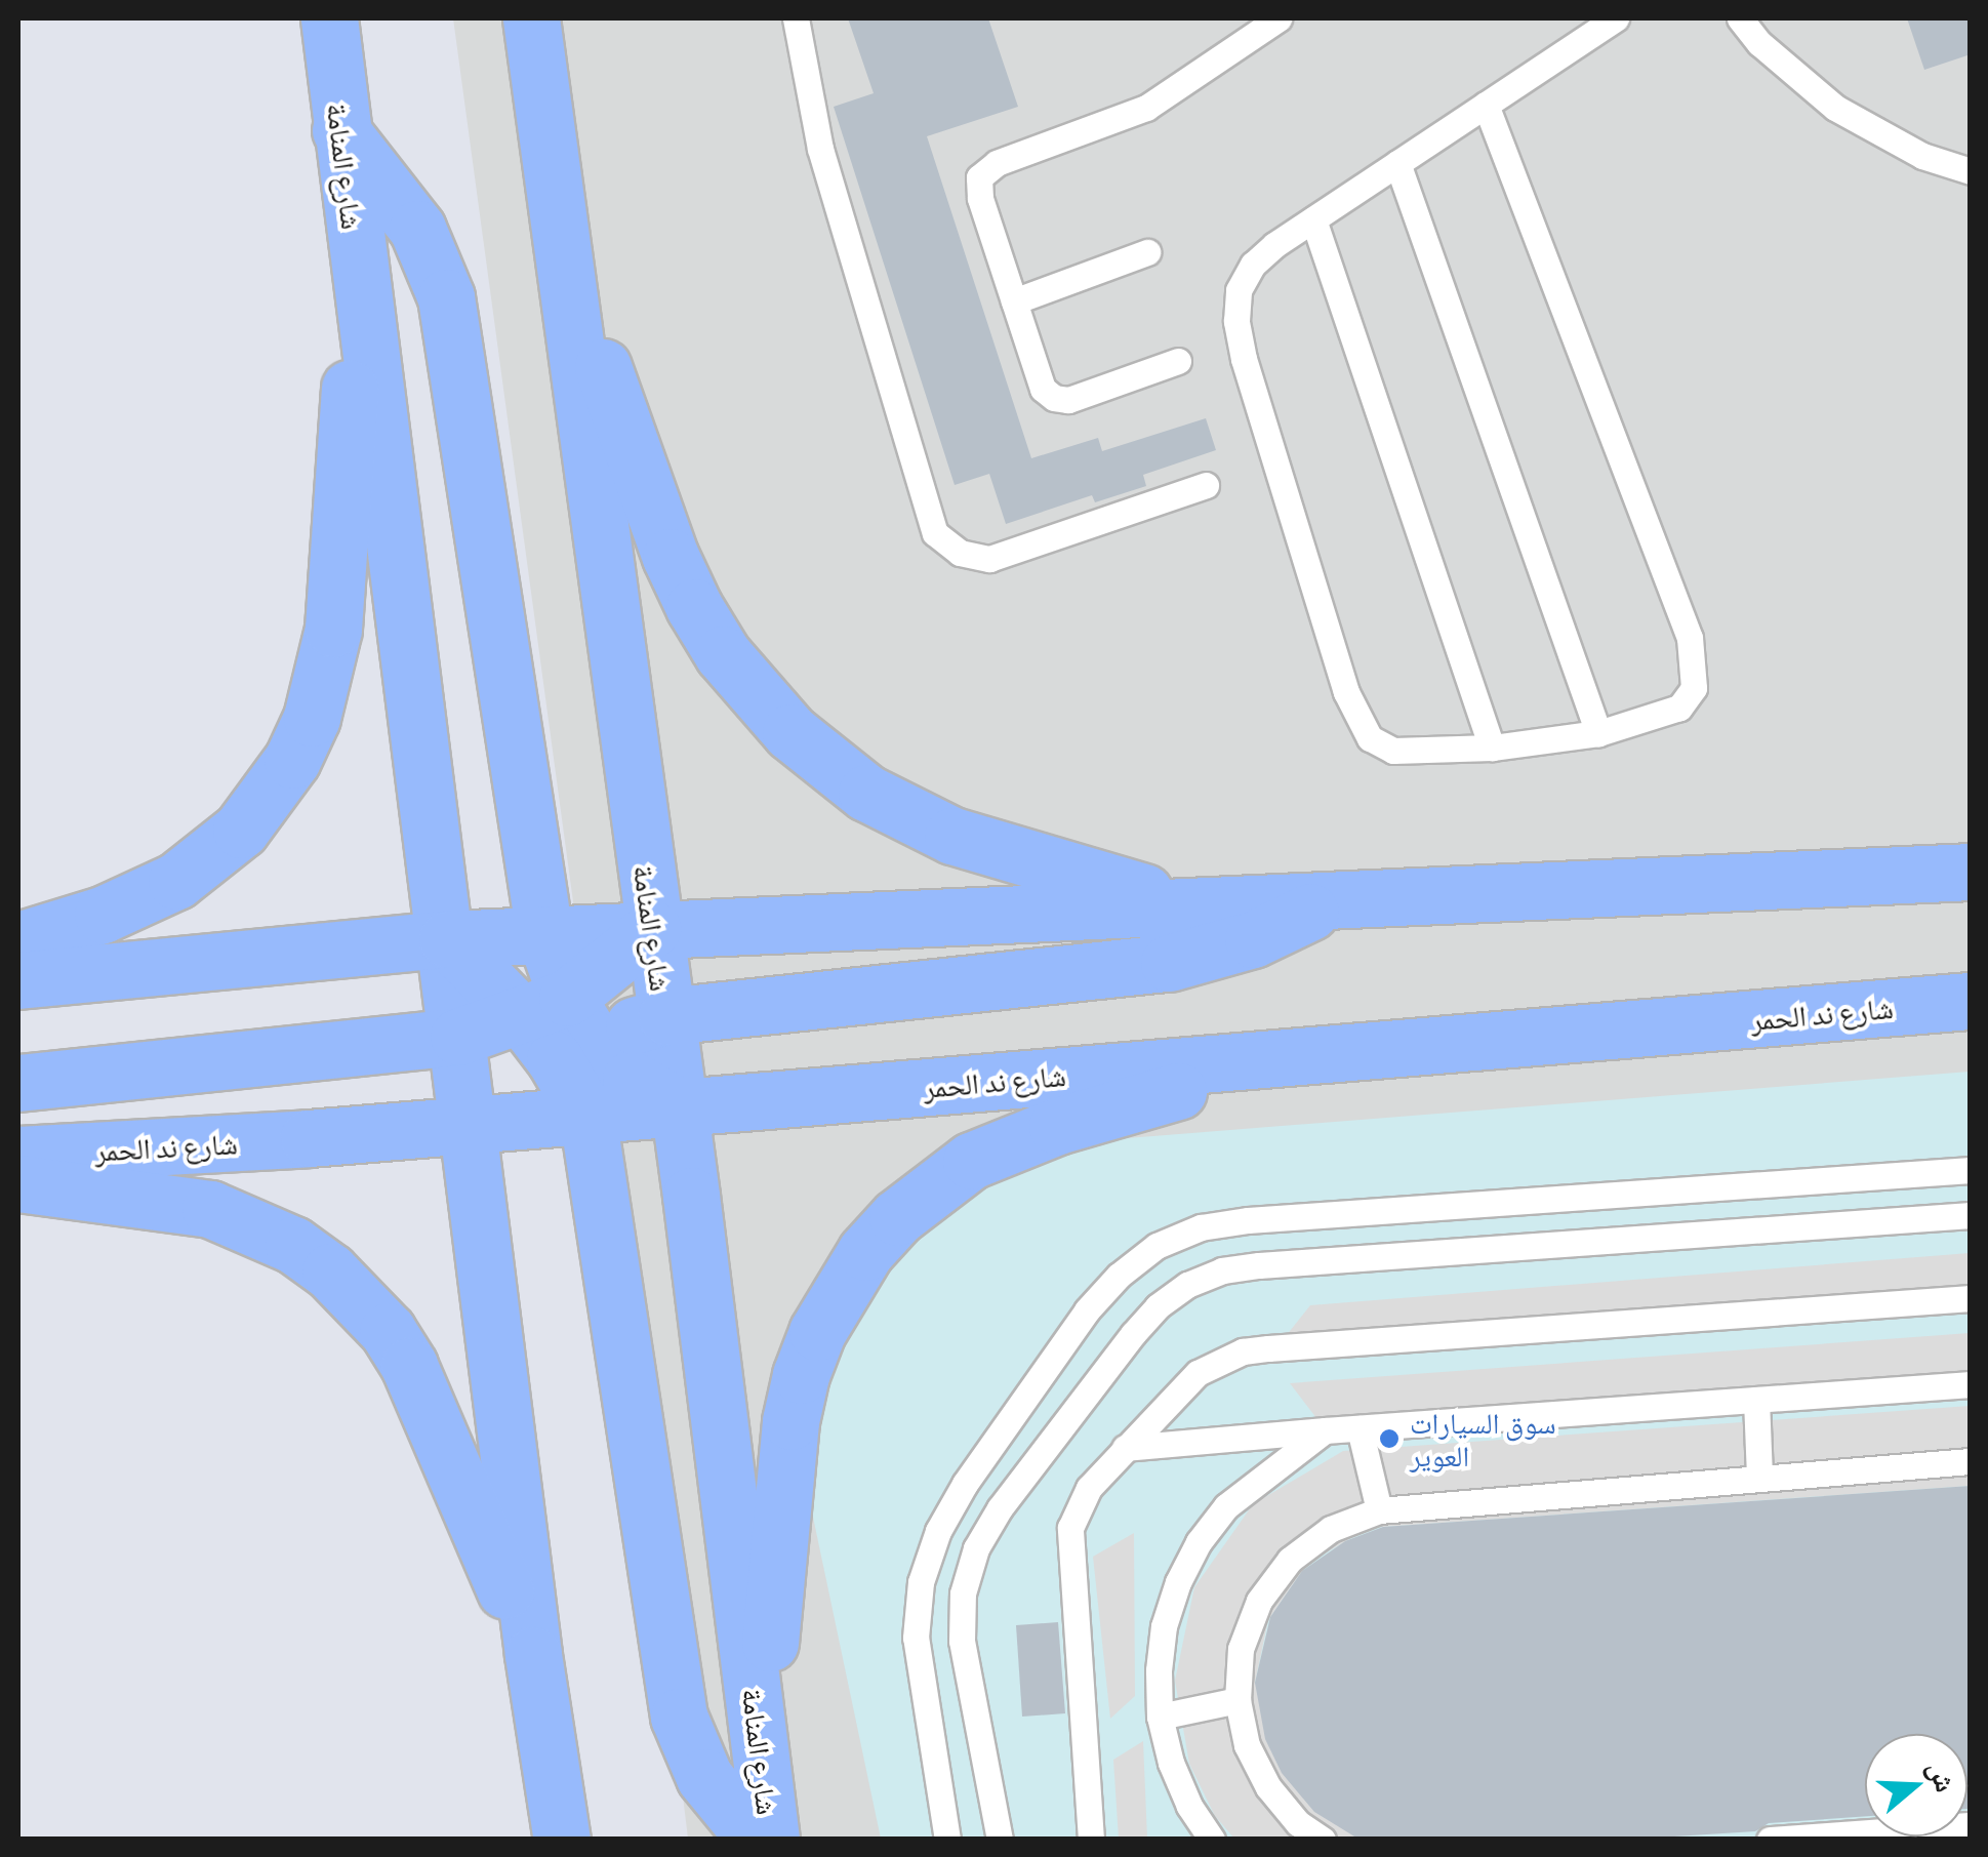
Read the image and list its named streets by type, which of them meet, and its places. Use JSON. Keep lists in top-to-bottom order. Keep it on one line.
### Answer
{"streets":{"main road":["شارع المنامة","شارع ند الحمر"]},"crossings":[["شارع المنامة","شارع ند الحمر"]],"places":["سوق السيارات العوير"],"north":"right"}
